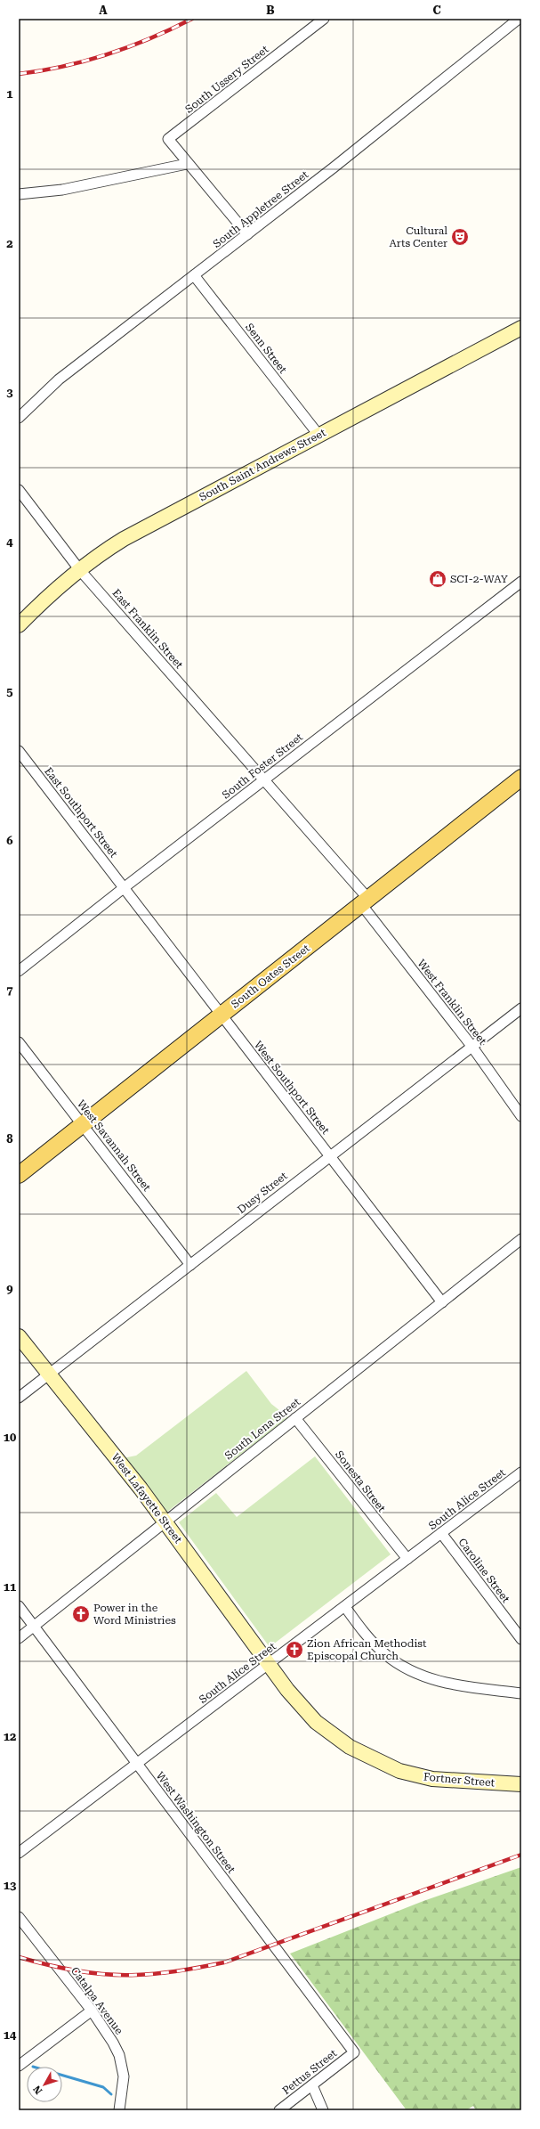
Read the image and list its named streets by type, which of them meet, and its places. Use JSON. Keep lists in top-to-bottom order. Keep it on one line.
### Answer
{"streets":{"main road":["South Oates Street"],"street":["South Ussery Street","South Appletree Street","Senn Street","South Saint Andrews Street","East Franklin Street","South Foster Street","East Southport Street","West Franklin Street","West Southport Street","West Savannah Street","Dusy Street","South Lena Street","Sonesta Street","West Lafayette Street","South Alice Street","Caroline Street","Fortner Street","West Washington Street","Catalpa Avenue","Pettus Street"]},"crossings":[["South Ussery Street","South Appletree Street"],["South Appletree Street","Senn Street"],["Senn Street","South Saint Andrews Street"],["South Saint Andrews Street","East Franklin Street"],["East Franklin Street","South Foster Street"],["East Franklin Street","West Franklin Street"],["South Foster Street","East Southport Street"],["South Foster Street","West Franklin Street"],["South Foster Street","West Southport Street"],["East Southport Street","West Southport Street"],["South Oates Street","West Franklin Street"],["South Oates Street","West Southport Street"],["South Oates Street","West Savannah Street"],["West Franklin Street","Dusy Street"],["West Southport Street","Dusy Street"],["West Southport Street","South Lena Street"],["West Savannah Street","Dusy Street"],["Dusy Street","West Lafayette Street"],["South Lena Street","Sonesta Street"],["South Lena Street","West Lafayette Street"],["South Lena Street","West Washington Street"],["Sonesta Street","South Alice Street"],["West Lafayette Street","South Alice Street"],["West Lafayette Street","Fortner Street"],["South Alice Street","Caroline Street"],["South Alice Street","Fortner Street"],["South Alice Street","West Washington Street"],["West Washington Street","Pettus Street"]],"places":{"theatre":["Cultural Arts Center"],"shop":["SCI-2-WAY"],"church":["Power in the Word Ministries","Zion African Methodist Episcopal Church"]},"north":"bottom left","grid":{"columns":["A","B","C"],"rows":["1","2","3","4","5","6","7","8","9","10","11","12","13","14"]}}
